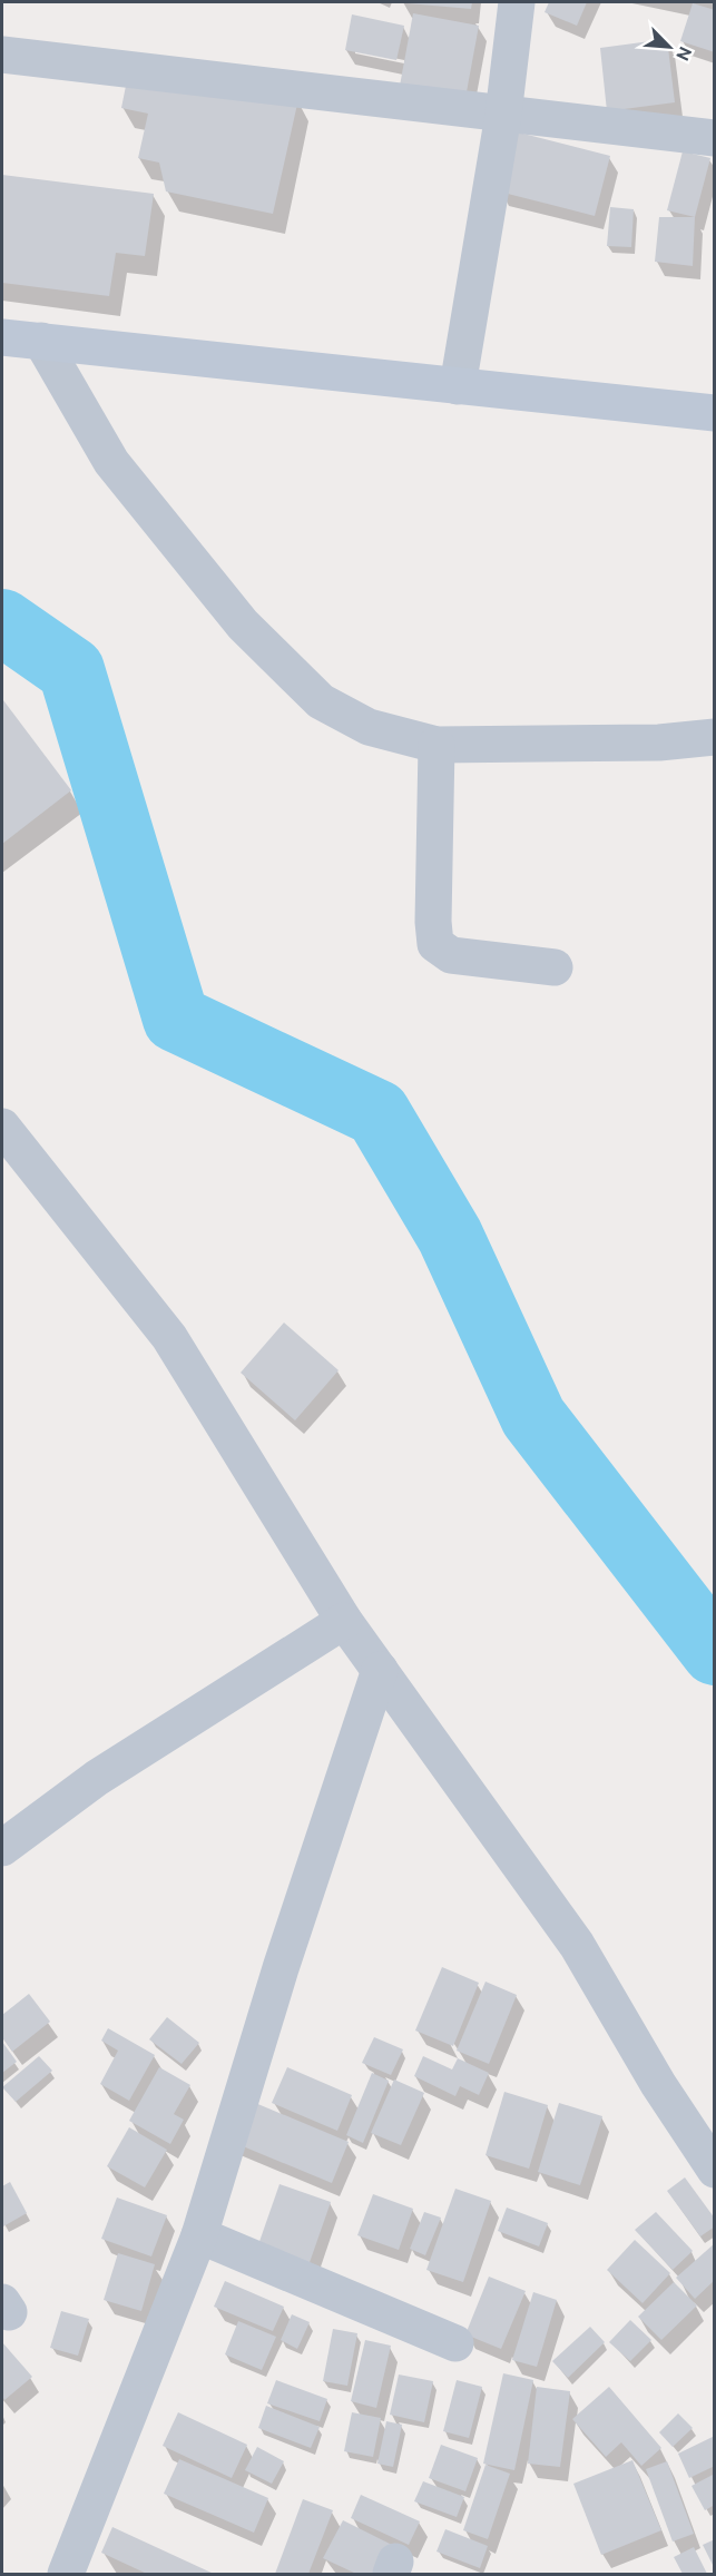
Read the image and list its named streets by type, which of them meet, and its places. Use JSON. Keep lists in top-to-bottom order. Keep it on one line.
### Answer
{"north":"bottom right"}
